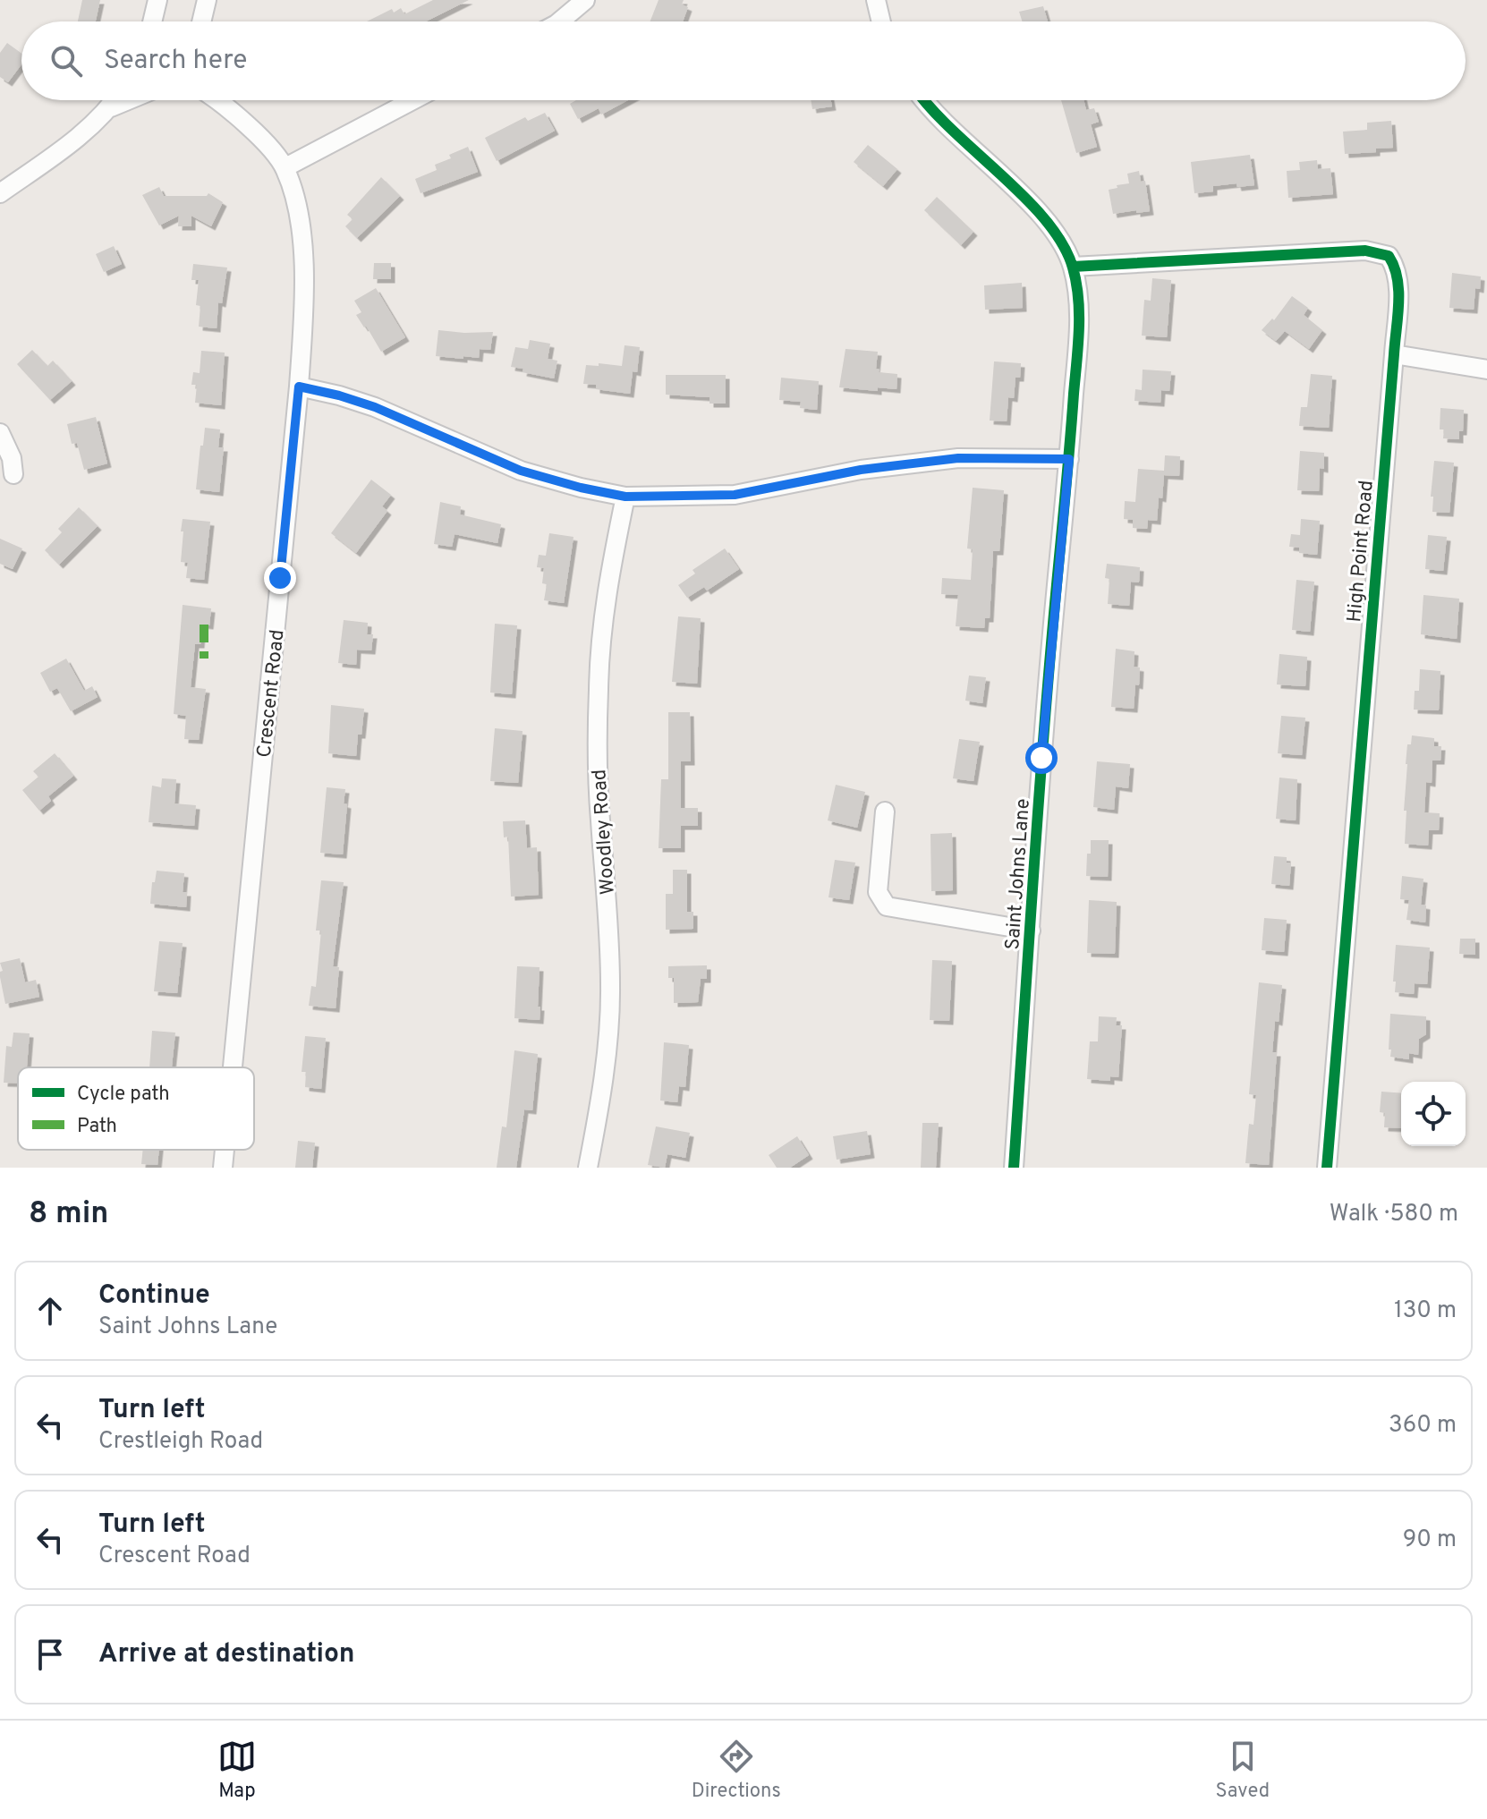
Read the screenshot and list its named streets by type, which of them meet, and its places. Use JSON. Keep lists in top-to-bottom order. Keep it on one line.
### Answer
{"streets":{"street":["High Point Road","Crescent Road","Woodley Road","Saint Johns Lane"]},"crossings":[["High Point Road","Saint Johns Lane"]],"legend":["Cycle path","Path"],"page":{"search":"Search here","heading":["8 min","Walk · 580 m"],"list":[["Continue","Saint Johns Lane","130 m"],["Turn left","Crestleigh Road","360 m"],["Turn left","Crescent Road","90 m"],"Arrive at destination"],"nav":["Map","Directions","Saved"]}}
